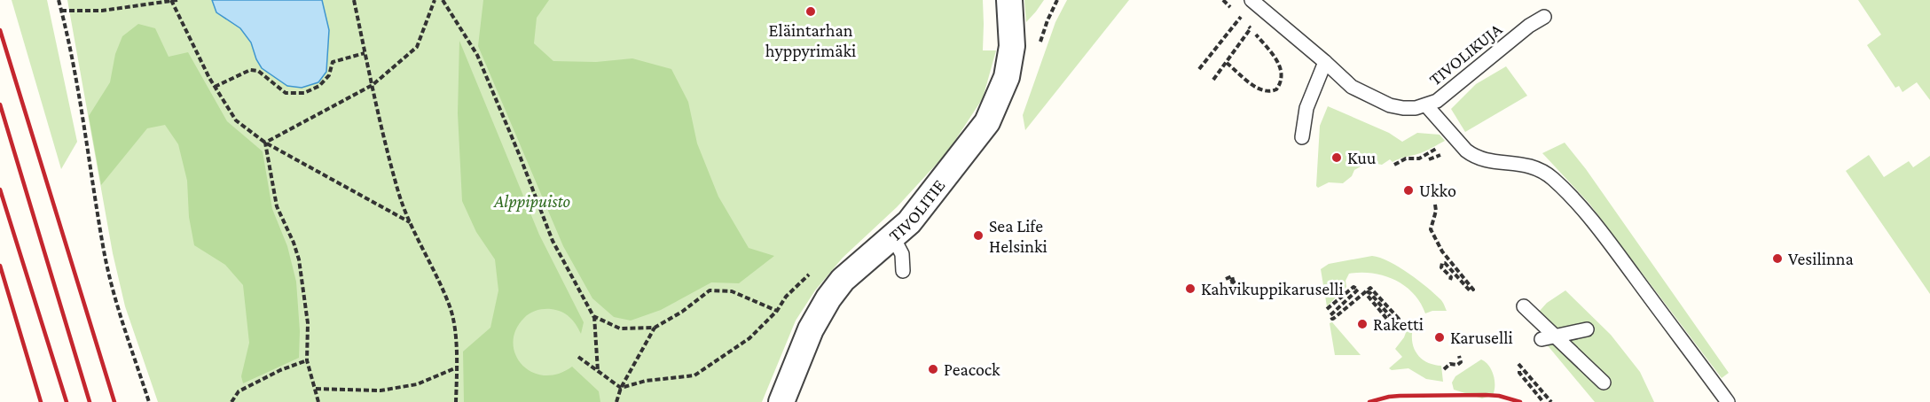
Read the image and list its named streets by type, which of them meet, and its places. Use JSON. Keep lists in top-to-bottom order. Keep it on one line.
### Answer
{"streets":{"street":["TIVOLITIE"],"lane":["TIVOLIKUJA"]},"parks":["Alppipuisto"],"places":["Eläintarhan hyppyrimäki","Kuu","Ukko","Sea Life Helsinki","Vesilinna","Kahvikuppikaruselli","Raketti","Karuselli","Peacock"]}
